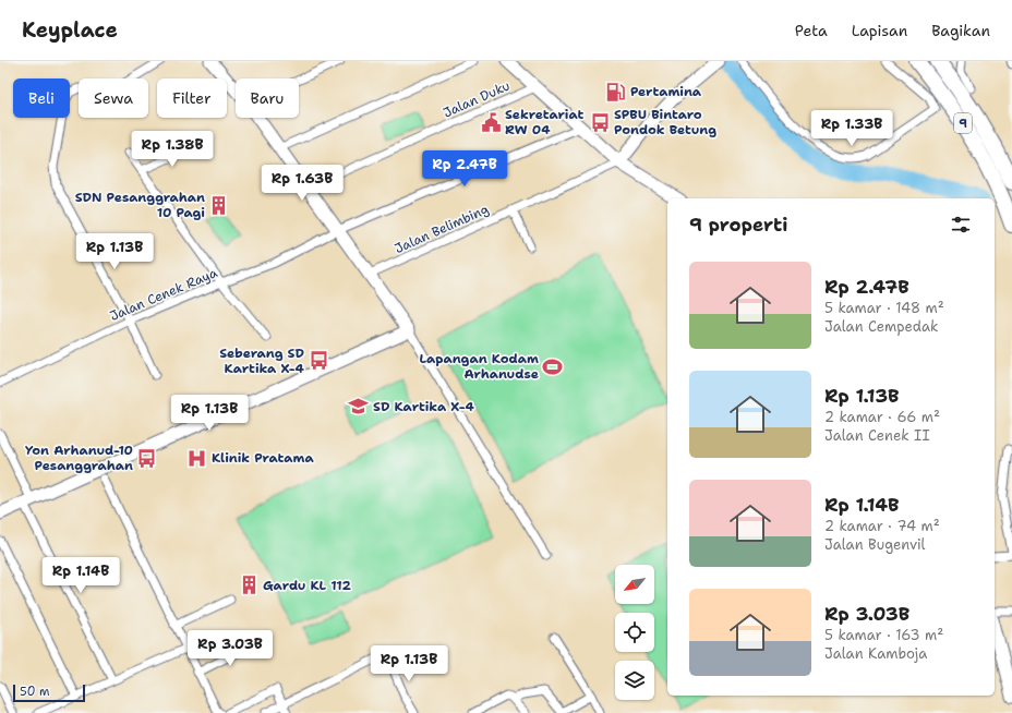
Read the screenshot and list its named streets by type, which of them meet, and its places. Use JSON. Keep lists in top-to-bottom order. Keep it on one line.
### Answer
{"streets":{"highway":["9"],"street":["Jalan Duku","Jalan Belimbing","Jalan Cenek Raya"]},"places":{"fuel station":["Pertamina"],"public building":["Sekretariat RW 04"],"bus stop":["SPBU Bintaro Pondok Betung","Seberang SD Kartika X-4","Yon Arhanud-10 Pesanggrahan"],"building":["SDN Pesanggrahan 10 Pagi","Gardu KL 112"],"sports":["Lapangan Kodam Arhanudse"],"school or university":["SD Kartika X-4"],"hospital":["Klinik Pratama"]},"scale_bar":"50 m","north":"bottom left","page":{"header":"Keyplace","nav":["Peta","Lapisan","Bagikan"],"chip":["Beli","Sewa","Filter","Baru"],"price":["Rp 1.33B","Rp 1.38B","Rp 2.47B","Rp 1.63B","Rp 1.13B","Rp 1.13B","Rp 1.14B","Rp 3.03B","Rp 1.13B"],"heading":"9 properti","list":[{"name":"Rp 2.47B","note":"5 kamar · 148 m² · Jalan Cempedak"},{"name":"Rp 1.13B","note":"2 kamar · 66 m² · Jalan Cenek II"},{"name":"Rp 1.14B","note":"2 kamar · 74 m² · Jalan Bugenvil"},{"name":"Rp 3.03B","note":"5 kamar · 163 m² · Jalan Kamboja"}],"scale":"50 m"}}
